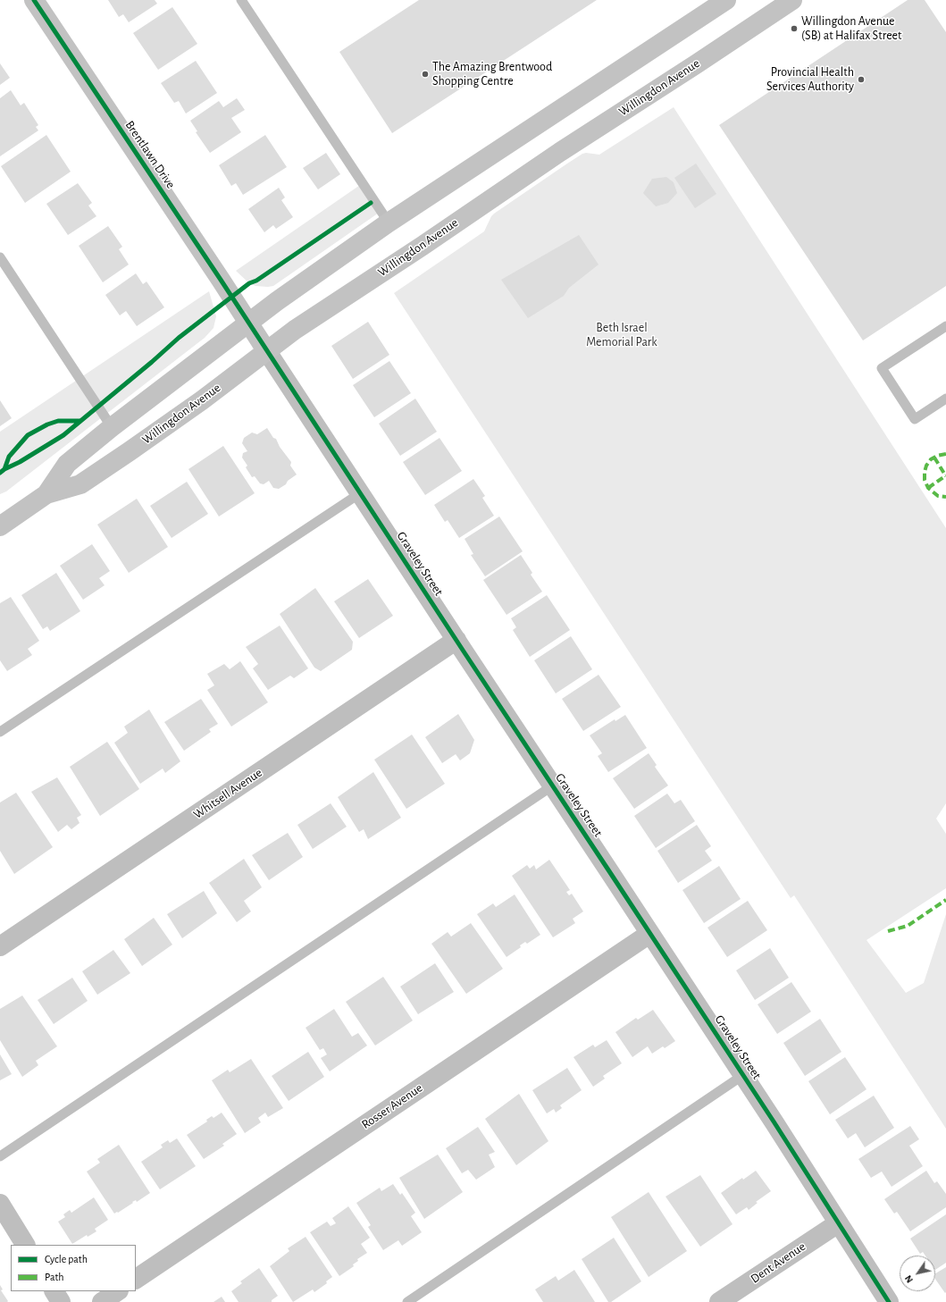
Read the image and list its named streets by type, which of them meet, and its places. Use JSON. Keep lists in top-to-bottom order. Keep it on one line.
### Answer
{"streets":{"main road":["Willingdon Avenue","Brentlawn Drive","Graveley Street"],"street":["Whitsell Avenue","Rosser Avenue","Dent Avenue"]},"crossings":[["Willingdon Avenue","Brentlawn Drive"],["Willingdon Avenue","Graveley Street"],["Brentlawn Drive","Graveley Street"],["Graveley Street","Whitsell Avenue"],["Graveley Street","Rosser Avenue"],["Graveley Street","Dent Avenue"]],"parks":["Beth Israel Memorial Park"],"places":["Willingdon Avenue (SB) at Halifax Street","The Amazing Brentwood Shopping Centre","Provincial Health Services Authority"],"legend":["Cycle path","Path"],"north":"bottom left"}
